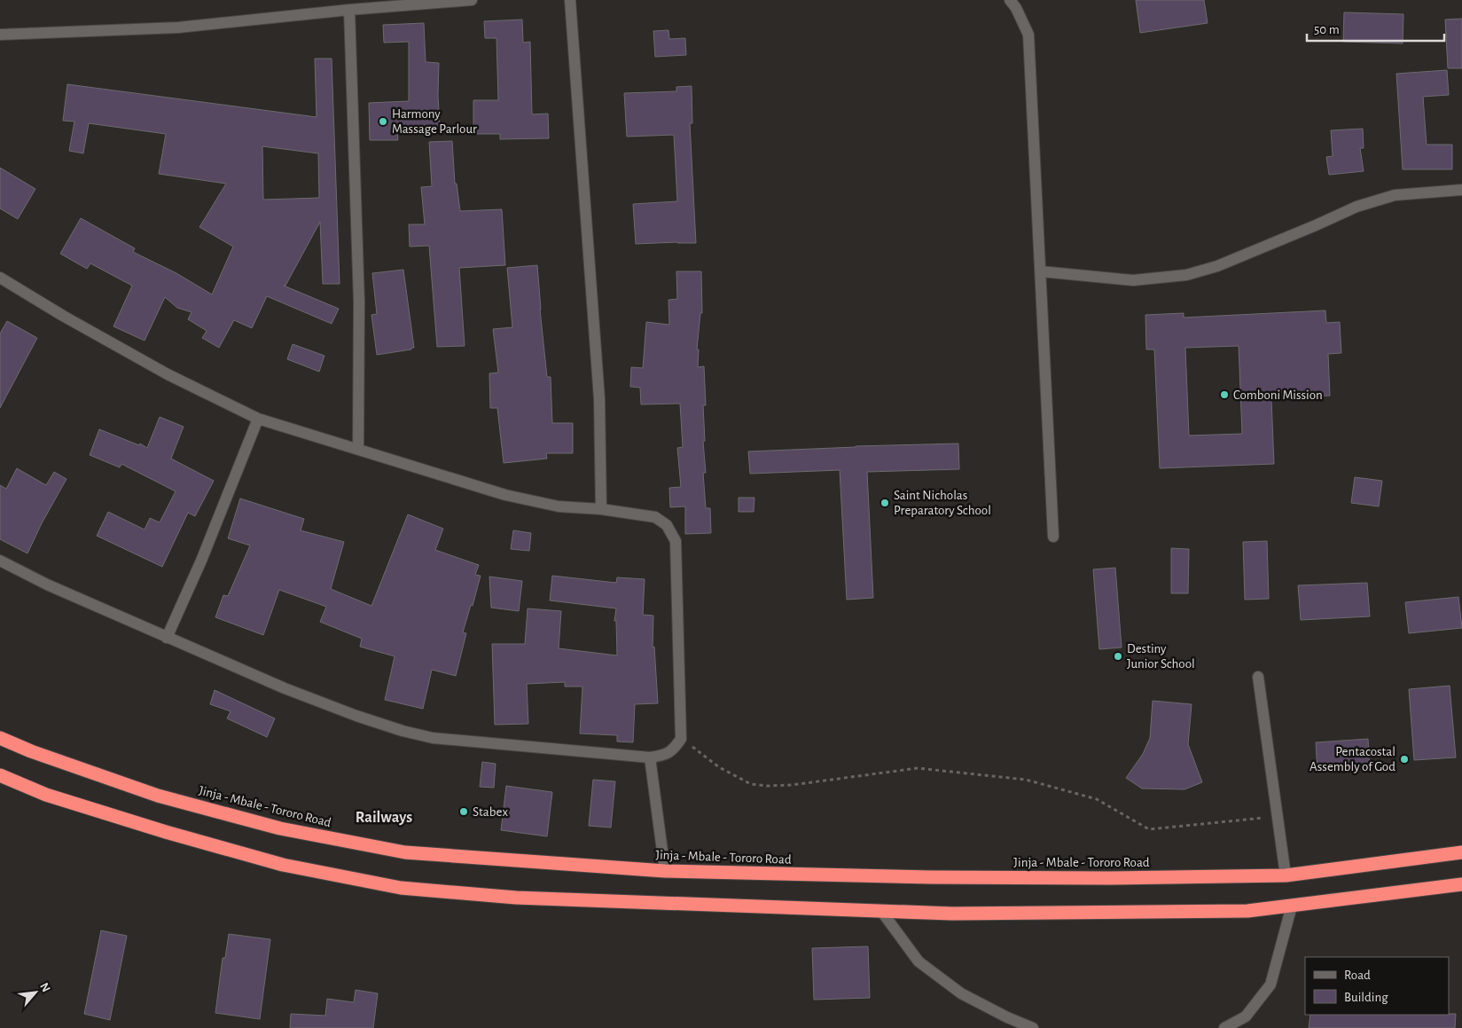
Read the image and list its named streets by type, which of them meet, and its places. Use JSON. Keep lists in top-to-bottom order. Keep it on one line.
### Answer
{"streets":{"highway":["Jinja - Mbale - Tororo Road"]},"districts":["Railways"],"places":["Harmony Massage Parlour","Comboni Mission","Saint Nicholas Preparatory School","Destiny Junior School","Pentacostal Assembly of God","Stabex"],"legend":["Road","Building"],"scale_bar":"50 m","north":"top right"}
